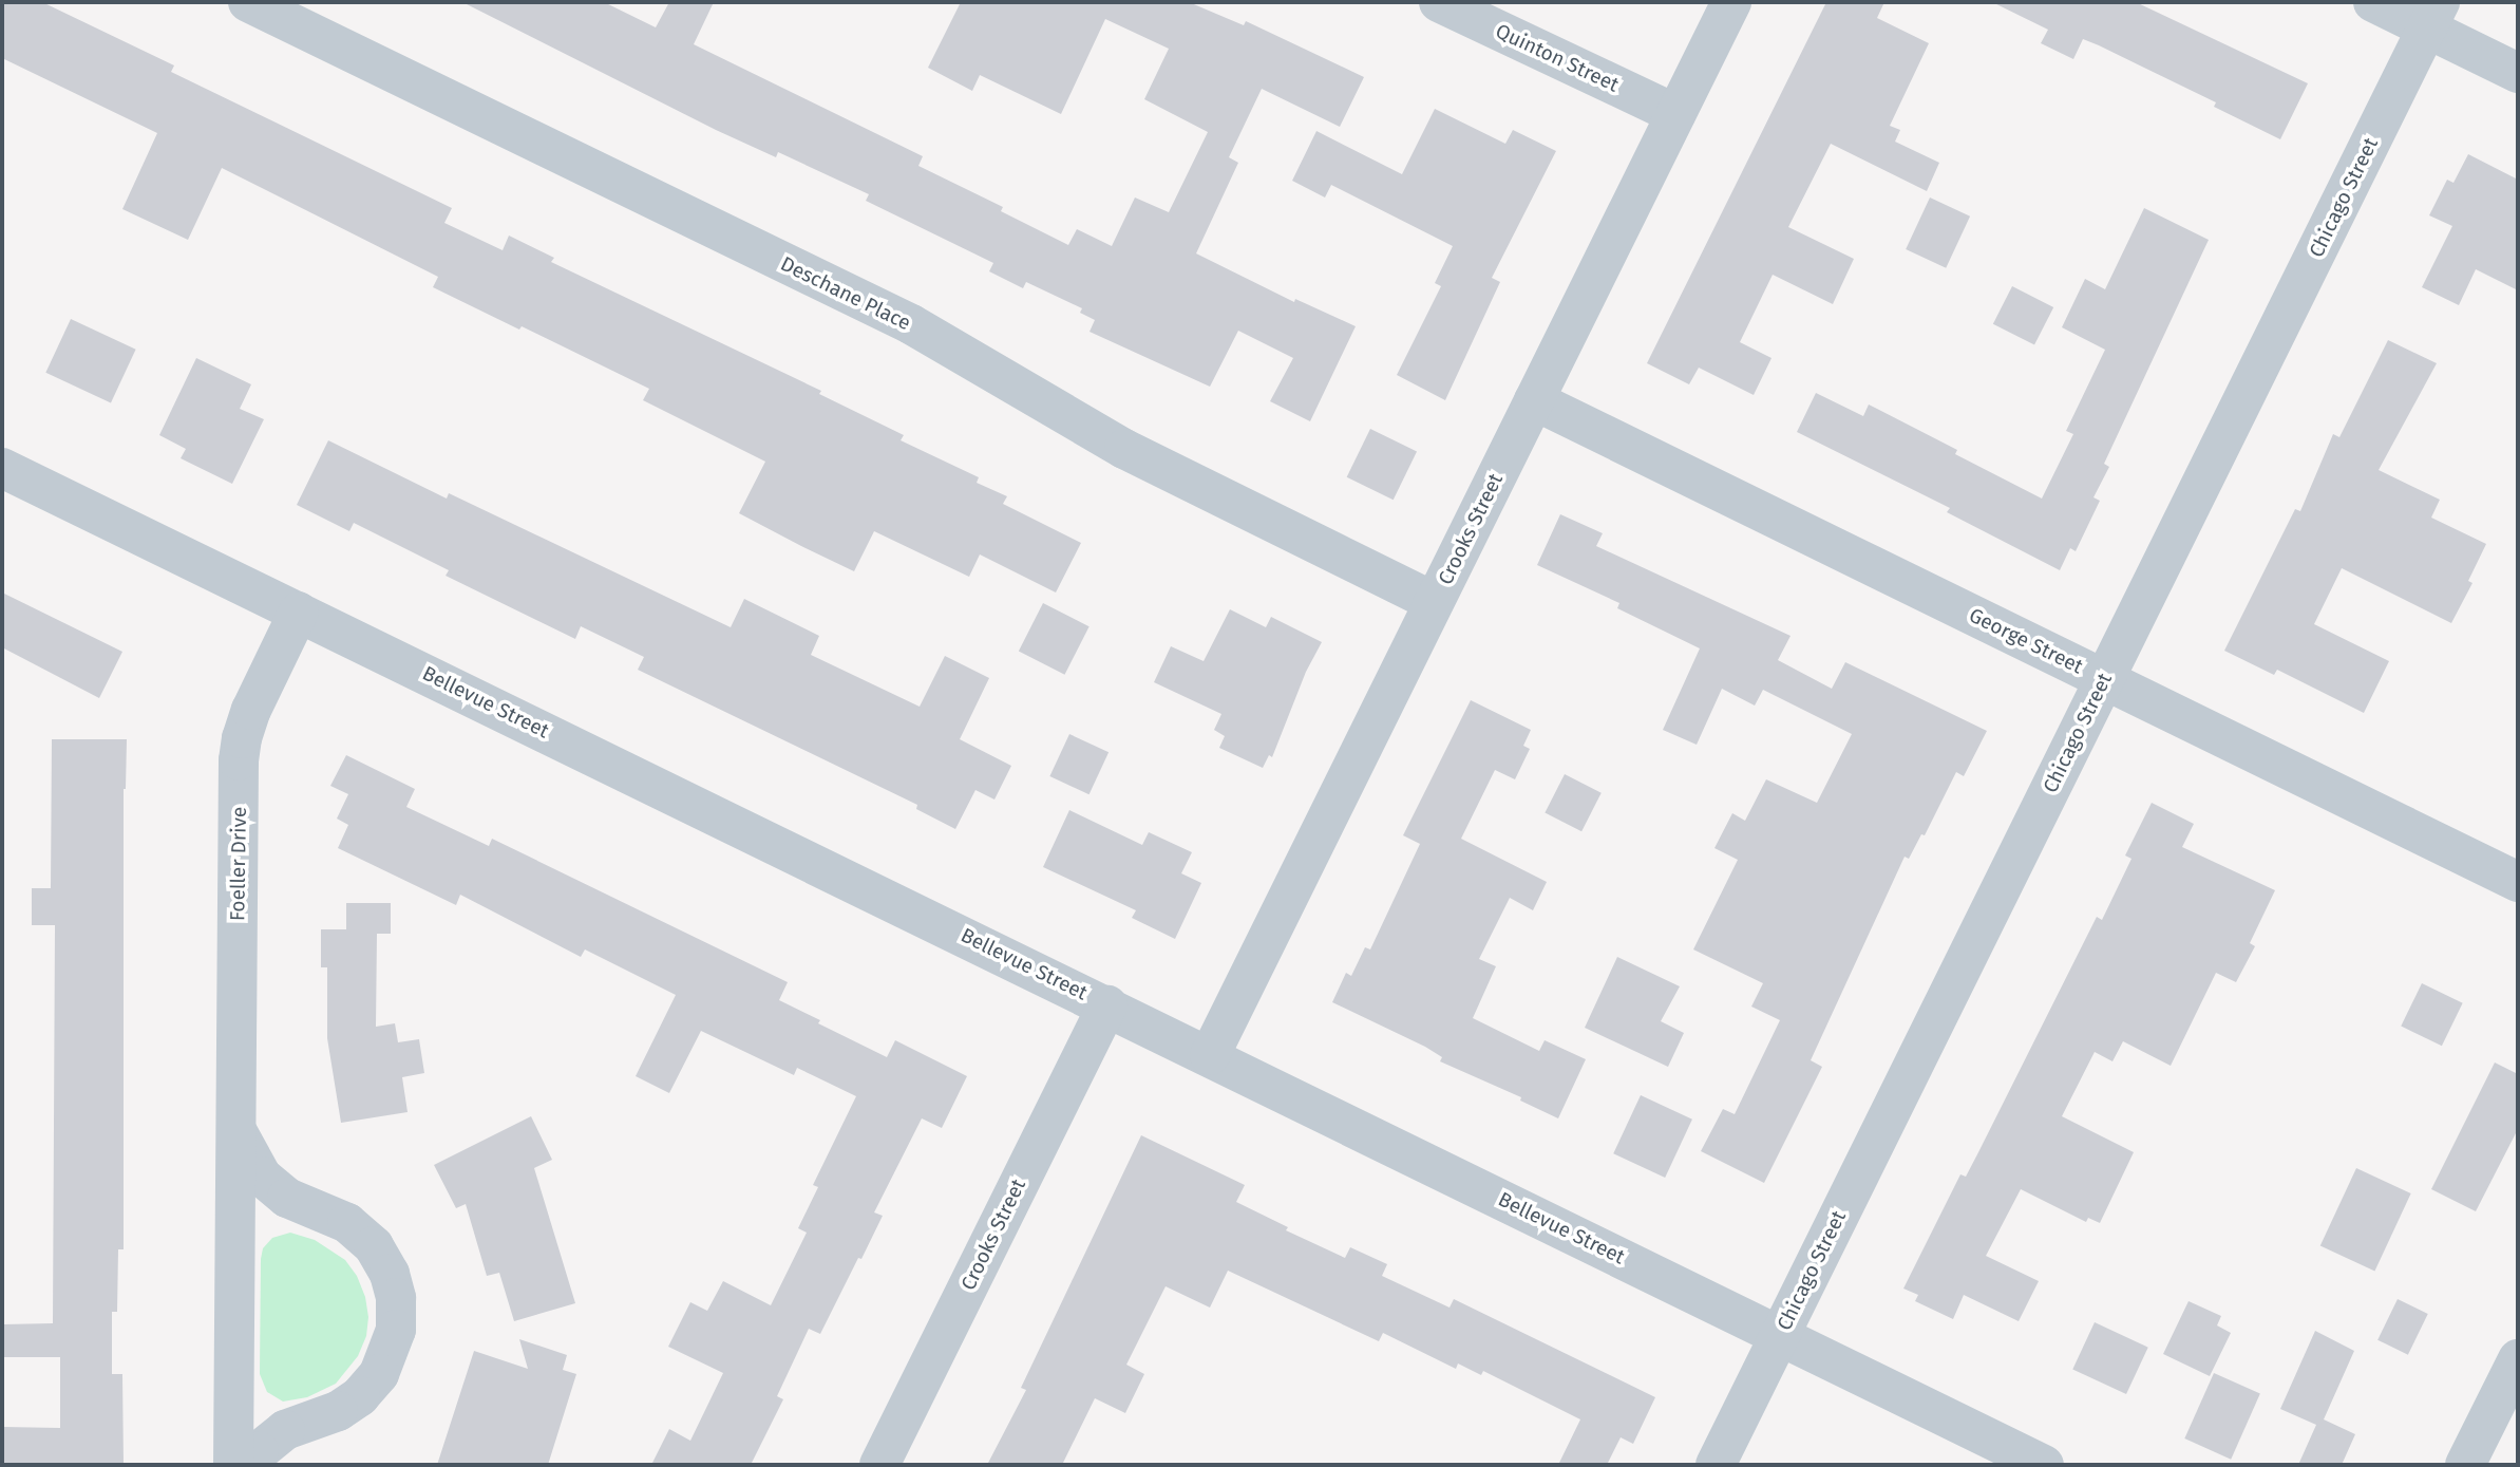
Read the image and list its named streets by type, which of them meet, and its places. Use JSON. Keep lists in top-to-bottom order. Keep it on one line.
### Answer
{"streets":{"street":["Quinton Street","Chicago Street","Deschane Place","Crooks Street","George Street","Bellevue Street","Foeller Drive"]},"crossings":[["Quinton Street","Crooks Street"],["Chicago Street","George Street"],["Chicago Street","Bellevue Street"],["Deschane Place","Crooks Street"],["Crooks Street","George Street"],["Crooks Street","Bellevue Street"],["Bellevue Street","Foeller Drive"]]}
